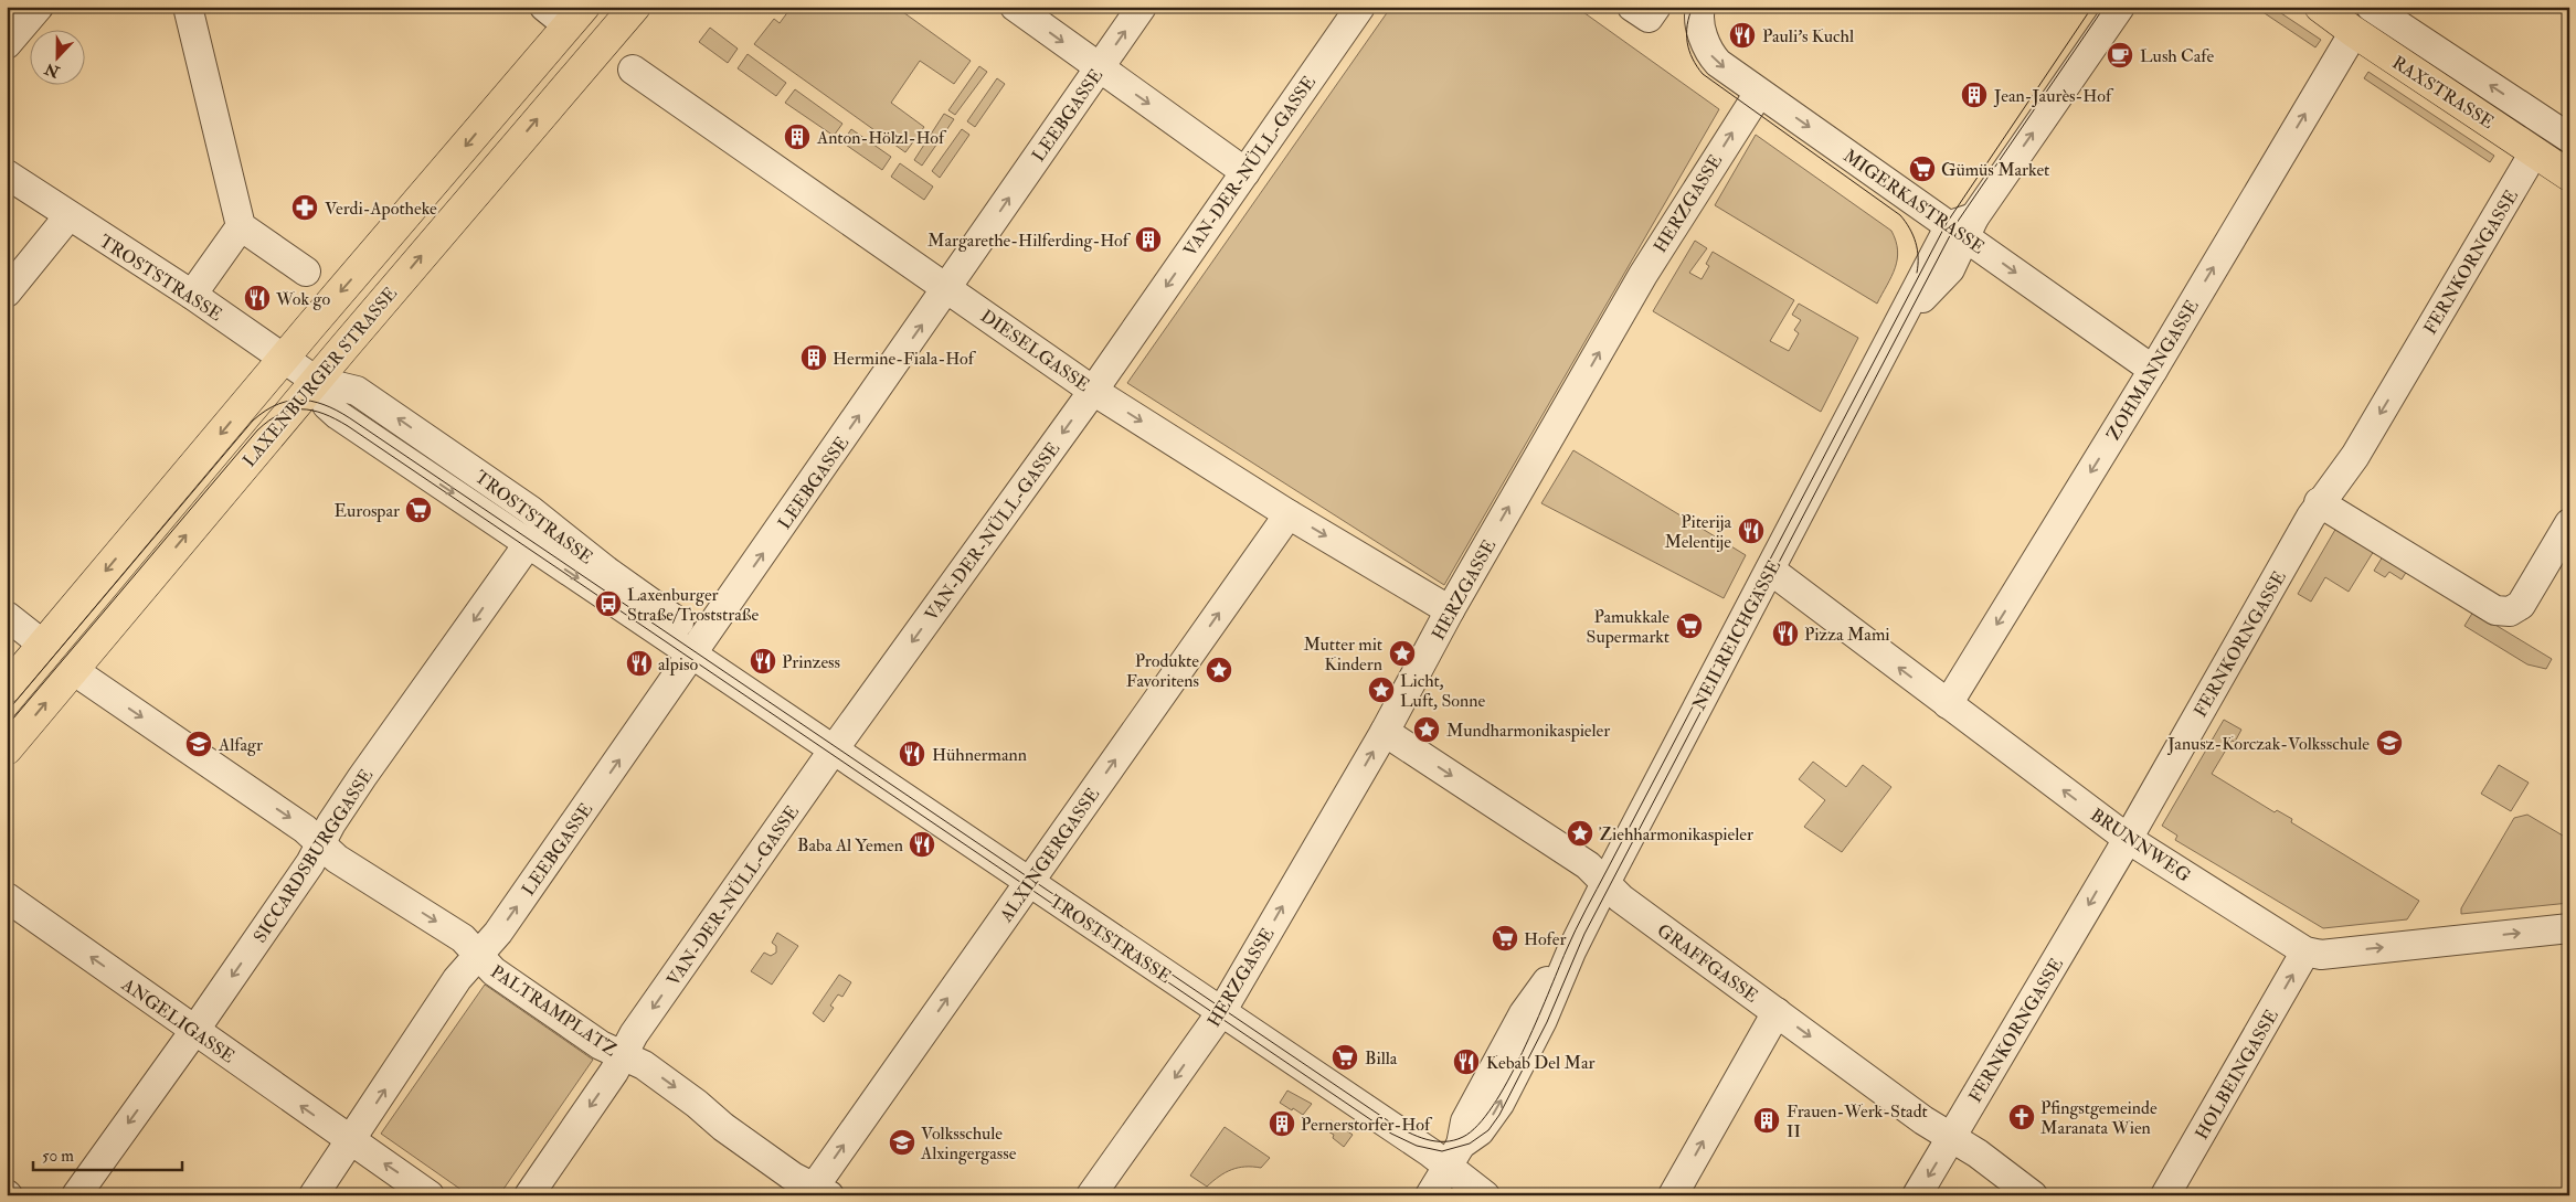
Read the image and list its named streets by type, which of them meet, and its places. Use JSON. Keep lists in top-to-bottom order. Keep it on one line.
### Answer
{"streets":{"main road":["RAXSTRASSE","LAXENBURGER STRASSE"],"street":["LEEBGASSE","VAN-DER-NÜLL-GASSE","MIGERKASTRASSE","HERZGASSE","FERNKORNGASSE","TROSTSTRASSE","DIESELGASSE","ZOHMANNGASSE","NEILREICHGASSE","BRUNNWEG","ALXINGERGASSE","SICCARDSBURGGASSE","GRAFFGASSE","PALTRAMPLATZ","ANGELIGASSE","HOLBEINGASSE"]},"crossings":[["RAXSTRASSE","FERNKORNGASSE"],["RAXSTRASSE","ZOHMANNGASSE"],["LEEBGASSE","TROSTSTRASSE"],["LEEBGASSE","DIESELGASSE"],["LEEBGASSE","PALTRAMPLATZ"],["VAN-DER-NÜLL-GASSE","TROSTSTRASSE"],["VAN-DER-NÜLL-GASSE","DIESELGASSE"],["VAN-DER-NÜLL-GASSE","PALTRAMPLATZ"],["MIGERKASTRASSE","HERZGASSE"],["MIGERKASTRASSE","ZOHMANNGASSE"],["MIGERKASTRASSE","NEILREICHGASSE"],["HERZGASSE","TROSTSTRASSE"],["HERZGASSE","DIESELGASSE"],["HERZGASSE","GRAFFGASSE"],["FERNKORNGASSE","BRUNNWEG"],["FERNKORNGASSE","GRAFFGASSE"],["TROSTSTRASSE","LAXENBURGER STRASSE"],["TROSTSTRASSE","NEILREICHGASSE"],["TROSTSTRASSE","ALXINGERGASSE"],["TROSTSTRASSE","SICCARDSBURGGASSE"],["DIESELGASSE","ALXINGERGASSE"],["ZOHMANNGASSE","BRUNNWEG"],["NEILREICHGASSE","BRUNNWEG"],["NEILREICHGASSE","GRAFFGASSE"],["BRUNNWEG","HOLBEINGASSE"],["SICCARDSBURGGASSE","ANGELIGASSE"],["PALTRAMPLATZ","ANGELIGASSE"]],"one_way":["LEEBGASSE","VAN-DER-NÜLL-GASSE","MIGERKASTRASSE","FERNKORNGASSE","DIESELGASSE","ALXINGERGASSE","SICCARDSBURGGASSE","GRAFFGASSE","HOLBEINGASSE"],"places":{"restaurant":["Pauli's Kuchl","Wok go","Piterija Melentije","Pizza Mami","Prinzess","alpiso","Hühnermann","Baba Al Yemen","Kebab Del Mar"],"cafe":["Lush Cafe"],"building":["Jean-Jaurès-Hof","Anton-Hölzl-Hof","Margarethe-Hilferding-Hof","Hermine-Fiala-Hof","Frauen-Werk-Stadt II","Pernerstorfer-Hof"],"supermarket":["Gümüs Market","Eurospar","Pamukkale Supermarkt","Hofer","Billa"],"pharmacy":["Verdi-Apotheke"],"bus stop":["Laxenburger Straße/Troststraße"],"place":["Mutter mit Kindern","Produkte Favoritens","Licht, Luft, Sonne","Mundharmonikaspieler","Ziehharmonikaspieler"],"school or university":["Janusz-Korczak-Volksschule","Alfagr","Volksschule Alxingergasse"],"church":["Pfingstgemeinde Maranata Wien"]},"scale_bar":"50 m","north":"bottom"}
